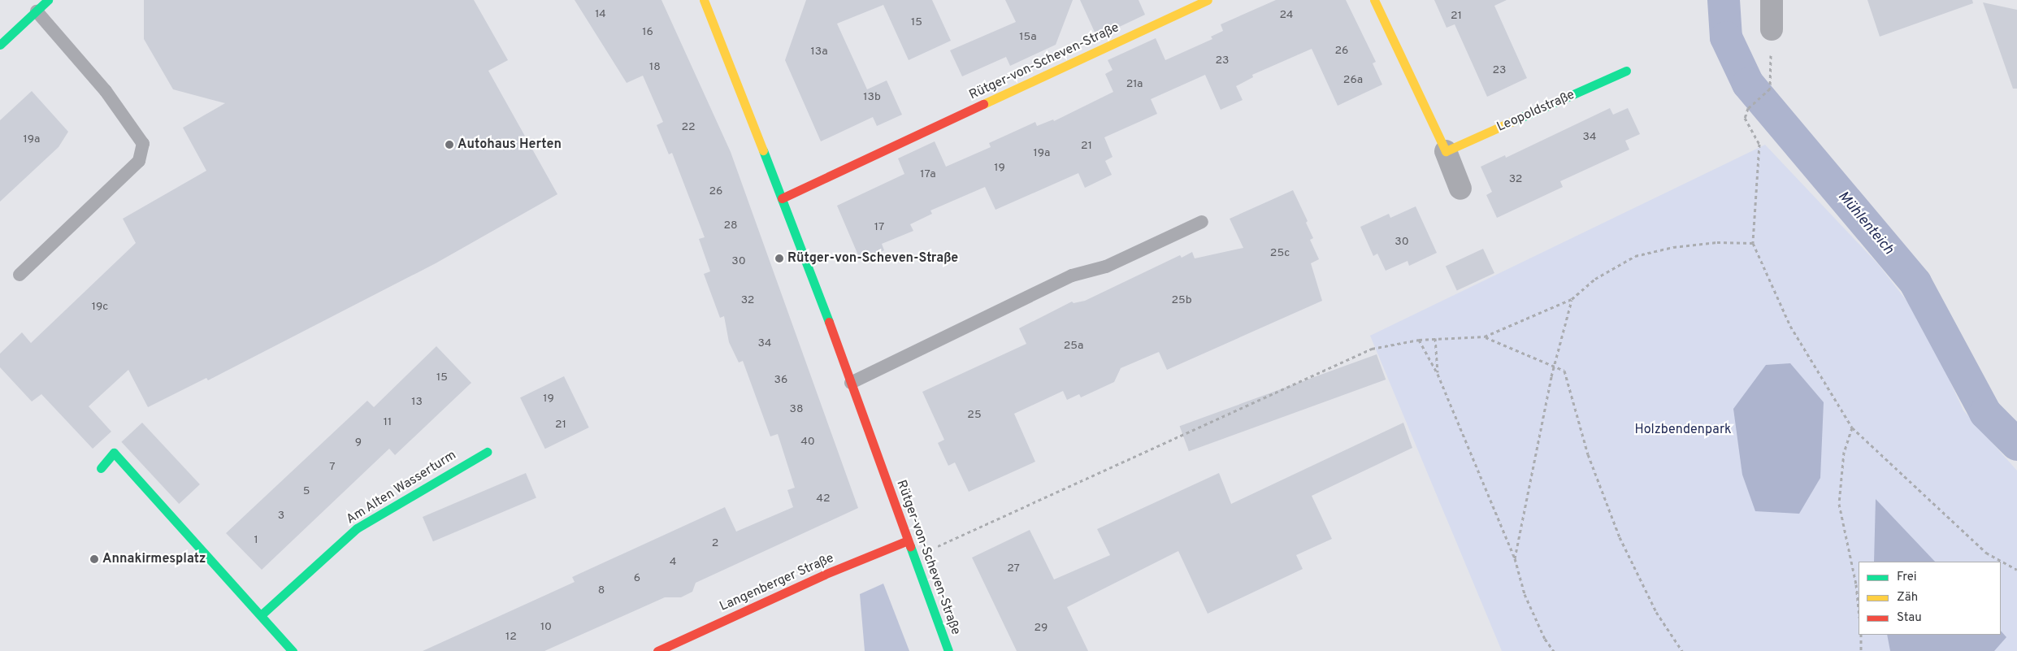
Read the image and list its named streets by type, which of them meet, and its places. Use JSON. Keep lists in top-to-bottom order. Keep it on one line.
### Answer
{"streets":{"street":["Rütger-von-Scheven-Straße","Leopoldstraße","Am Alten Wasserturm","Langenberger Straße"]},"crossings":[["Rütger-von-Scheven-Straße","Langenberger Straße"]],"water":["Mühlenteich"],"parks":["Holzbendenpark"],"places":["Autohaus Herten","Rütger-von-Scheven-Straße","Annakirmesplatz"],"house_numbers":["14","24","21","15","16","15a","26","13a","23","18","23","26a","21a","13b","22","34","19a","21","19a","19","17a","32","26","28","17","30","25c","30","32","25b","19c","34","25a","15","36","19","13","38","25","11","21","40","9","7","5","42","3","1","2","4","27","6","8","10","29","12"],"legend":["Frei","Zäh","Stau"]}
